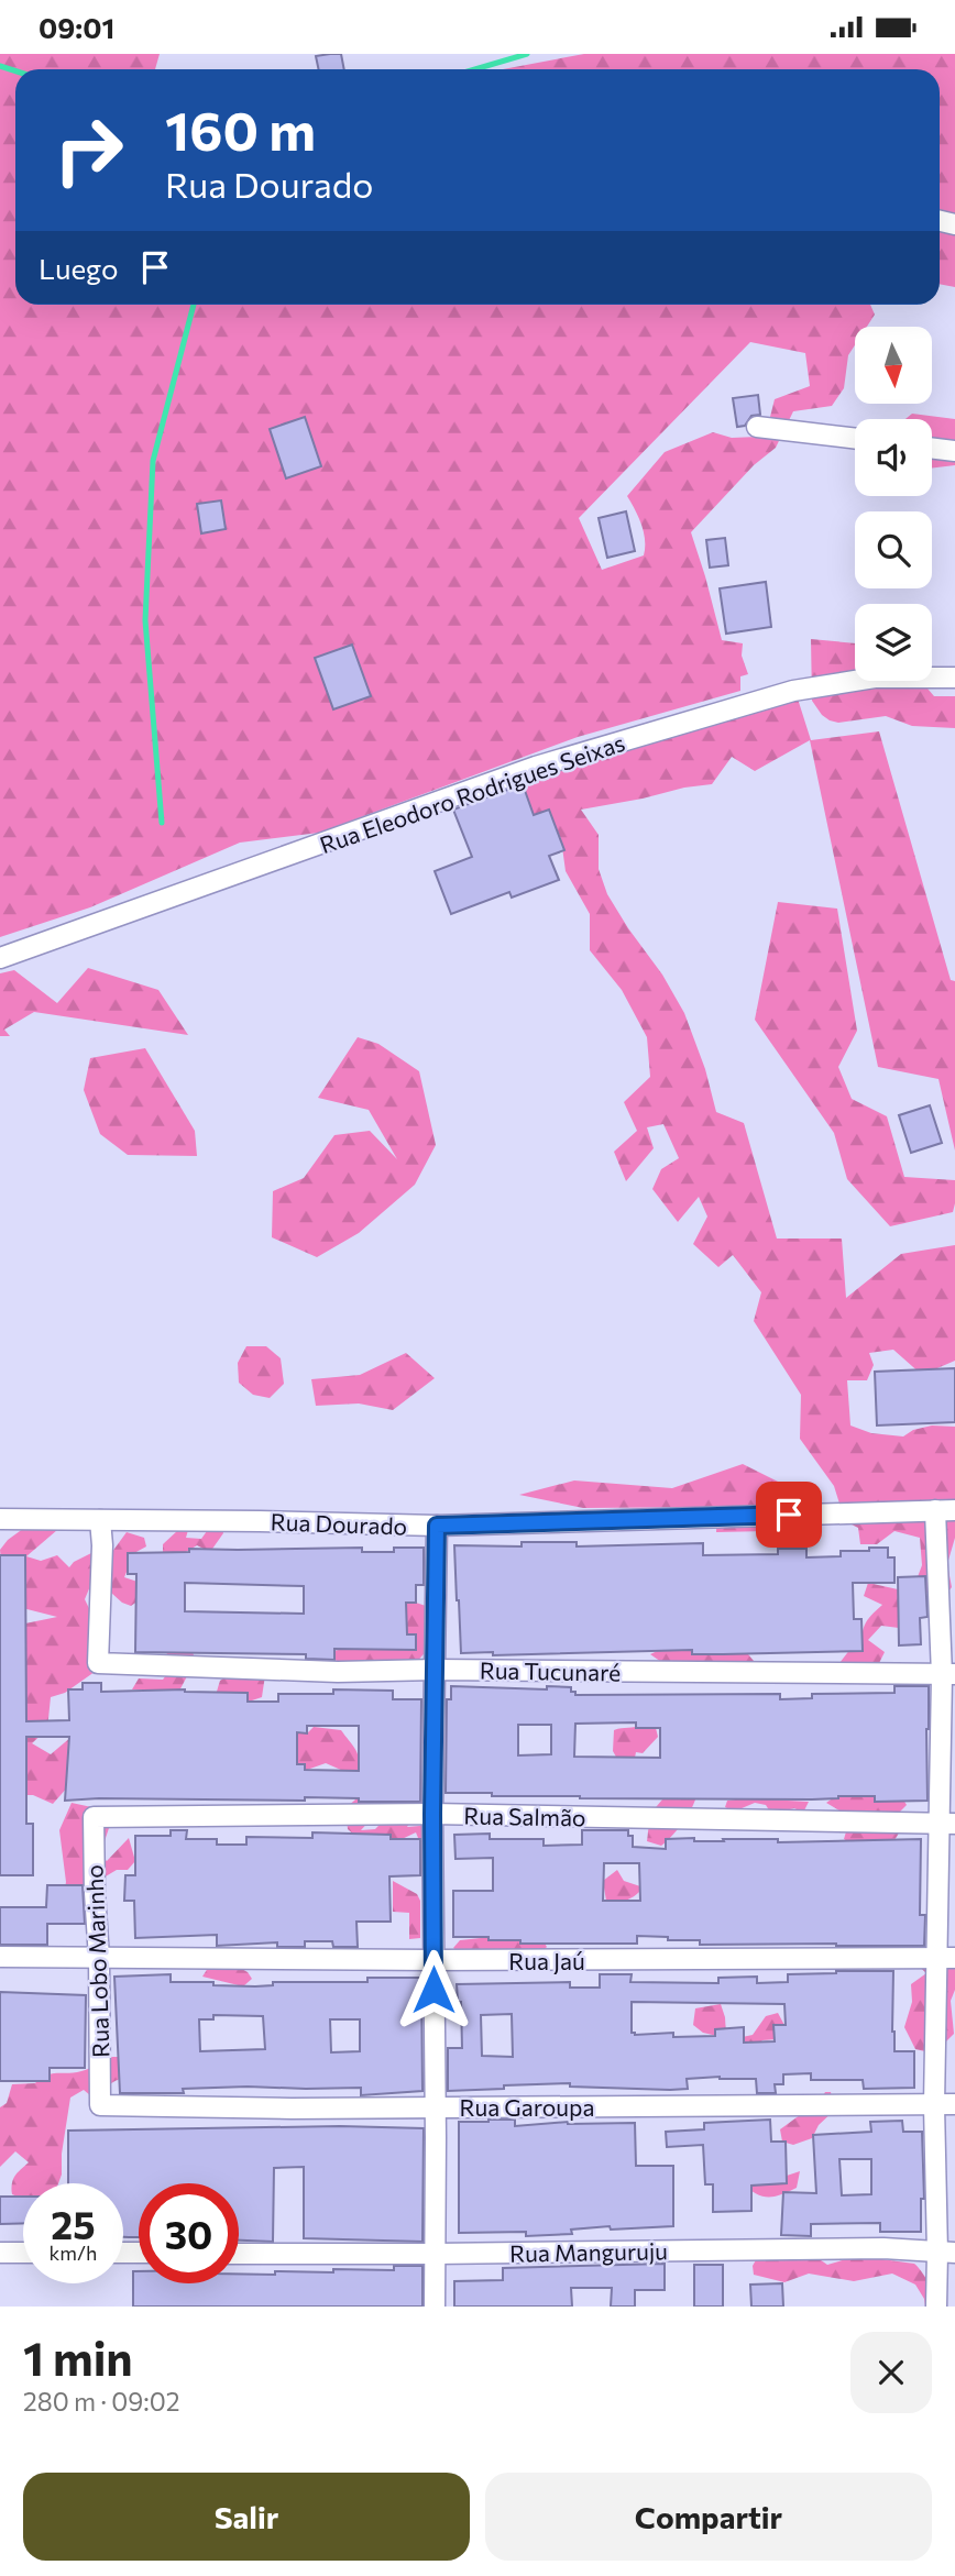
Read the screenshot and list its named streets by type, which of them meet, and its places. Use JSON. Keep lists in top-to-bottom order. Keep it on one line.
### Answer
{"streets":{"street":["Rua Eleodoro Rodrigues Seixas","Rua Dourado","Rua Tucunaré","Rua Salmão","Rua Jaú","Rua Lobo Marinho","Rua Garoupa","Rua Manguruju"]},"crossings":[["Rua Dourado","Rua Tucunaré"],["Rua Salmão","Rua Lobo Marinho"],["Rua Jaú","Rua Lobo Marinho"],["Rua Lobo Marinho","Rua Garoupa"]],"north":"bottom","page":{"status":"09:01","turn":["160 m","Rua Dourado"],"then":"Luego","speed":"25 km/h","limit":"30","heading":["1 min","280 m · 09:02"],"buttons":["Salir","Compartir"]}}
